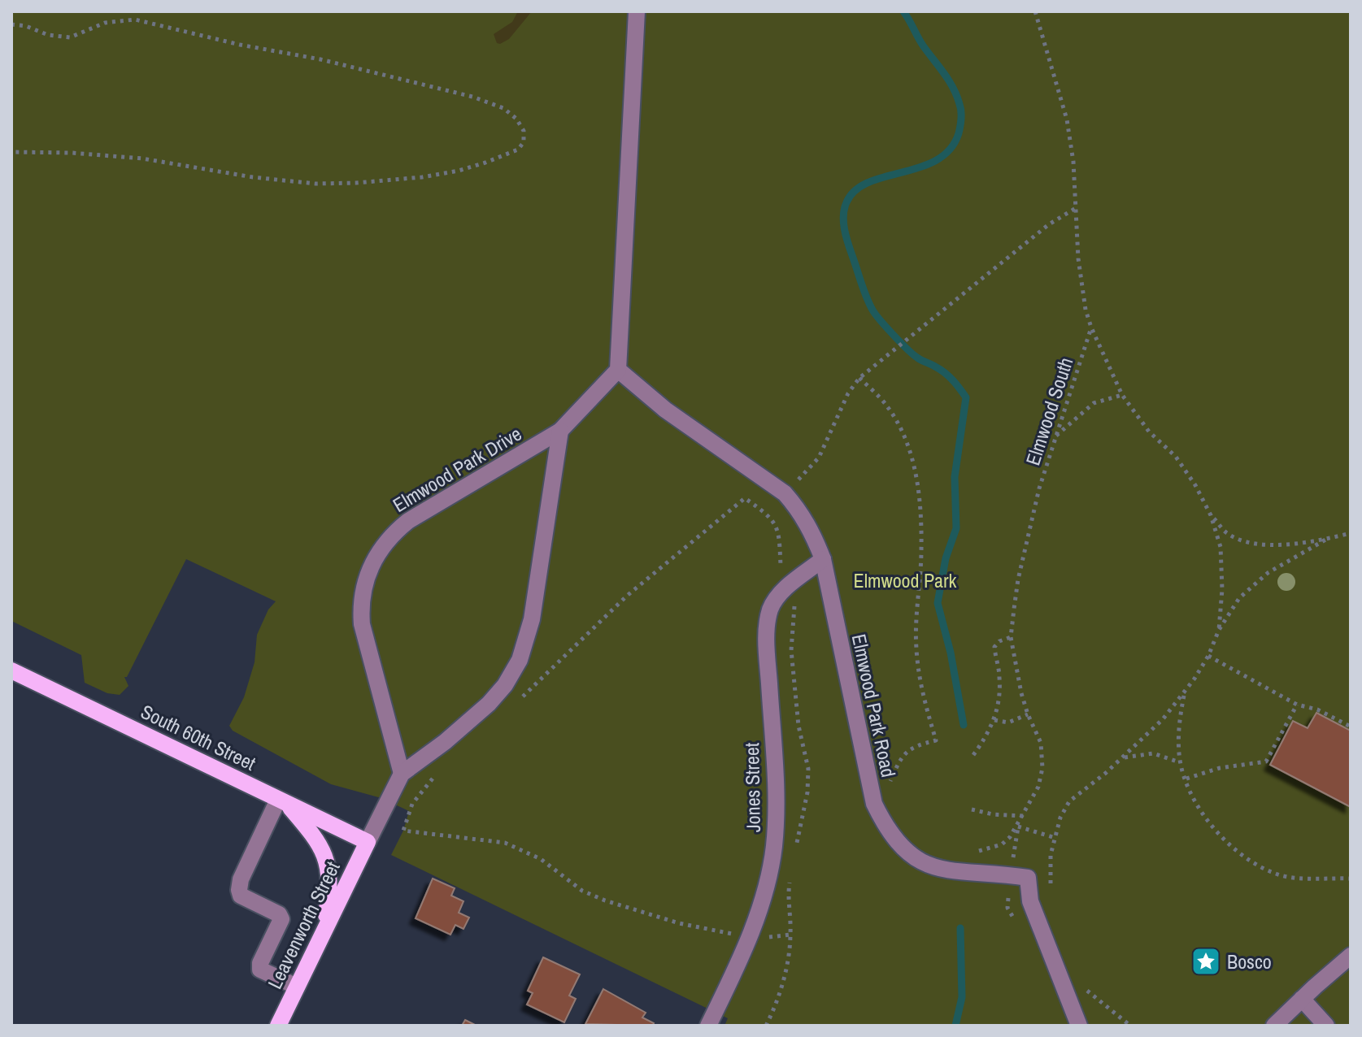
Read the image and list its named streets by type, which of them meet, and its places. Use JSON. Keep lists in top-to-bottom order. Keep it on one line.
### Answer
{"streets":{"main road":["South 60th Street","Leavenworth Street"],"street":["Elmwood Park Drive","Elmwood Park Road","Jones Street"],"path":["Elmwood South"]},"crossings":[["Elmwood Park Drive","Elmwood Park Road"],["Elmwood Park Road","Jones Street"],["South 60th Street","Leavenworth Street"]],"parks":["Elmwood Park"],"places":{"place":["Bosco"]}}
